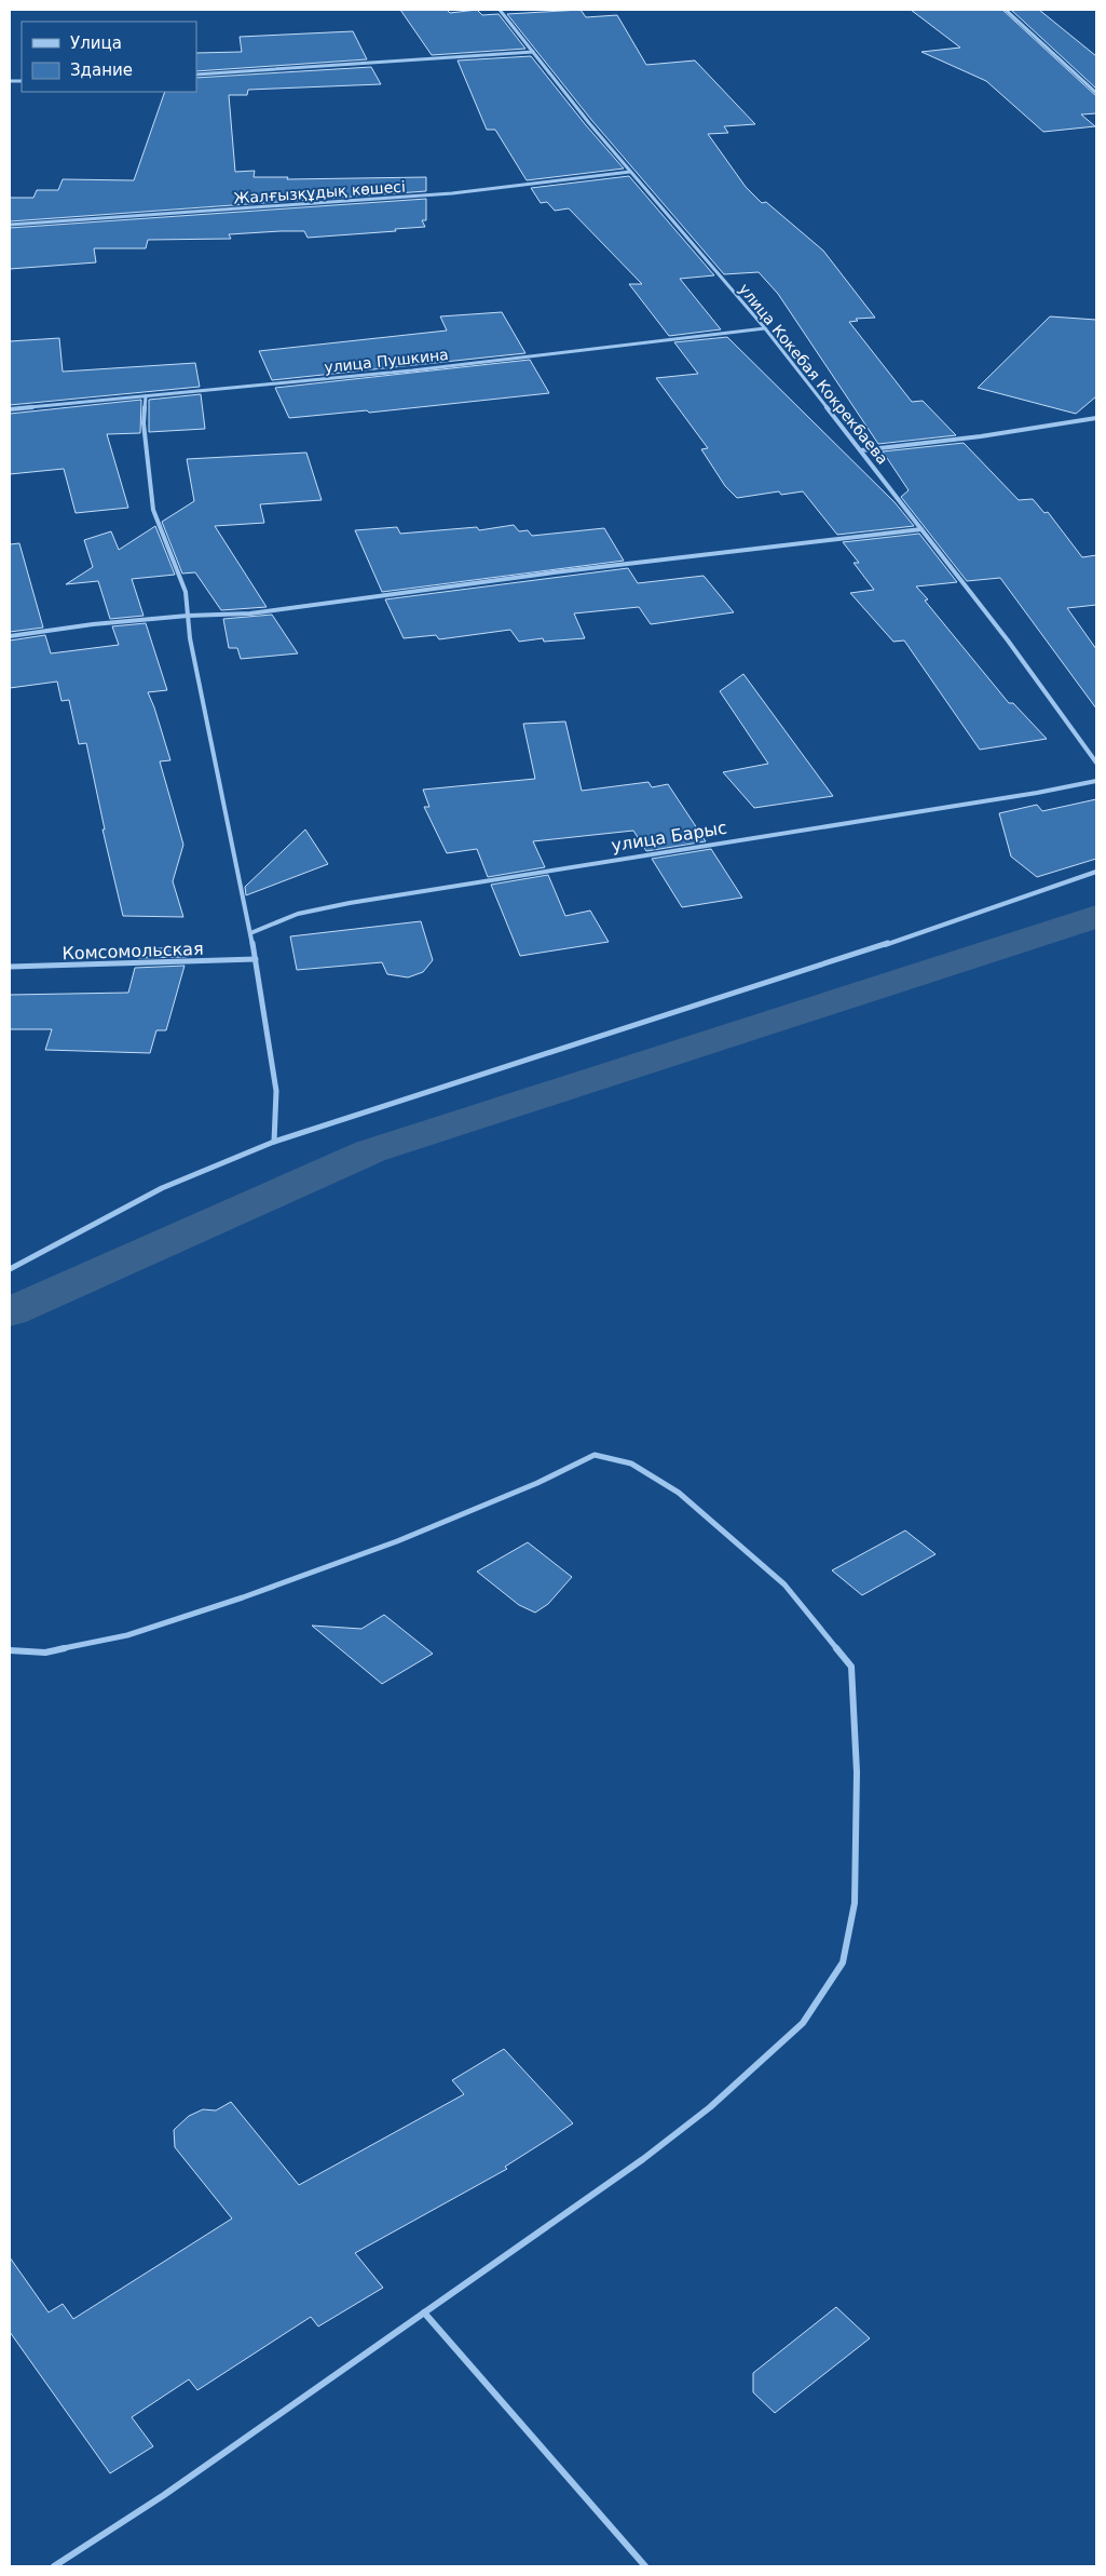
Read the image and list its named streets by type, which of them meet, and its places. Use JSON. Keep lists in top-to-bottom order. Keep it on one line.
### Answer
{"streets":{"street":["Жалғызқұдық көшесі","улица Пушкина","улица Кокебая Кокрекбаева","улица Барыс","Комсомольская"]},"crossings":[["Жалғызқұдық көшесі","улица Кокебая Кокрекбаева"],["улица Пушкина","улица Кокебая Кокрекбаева"]],"legend":["Улица","Здание"]}
